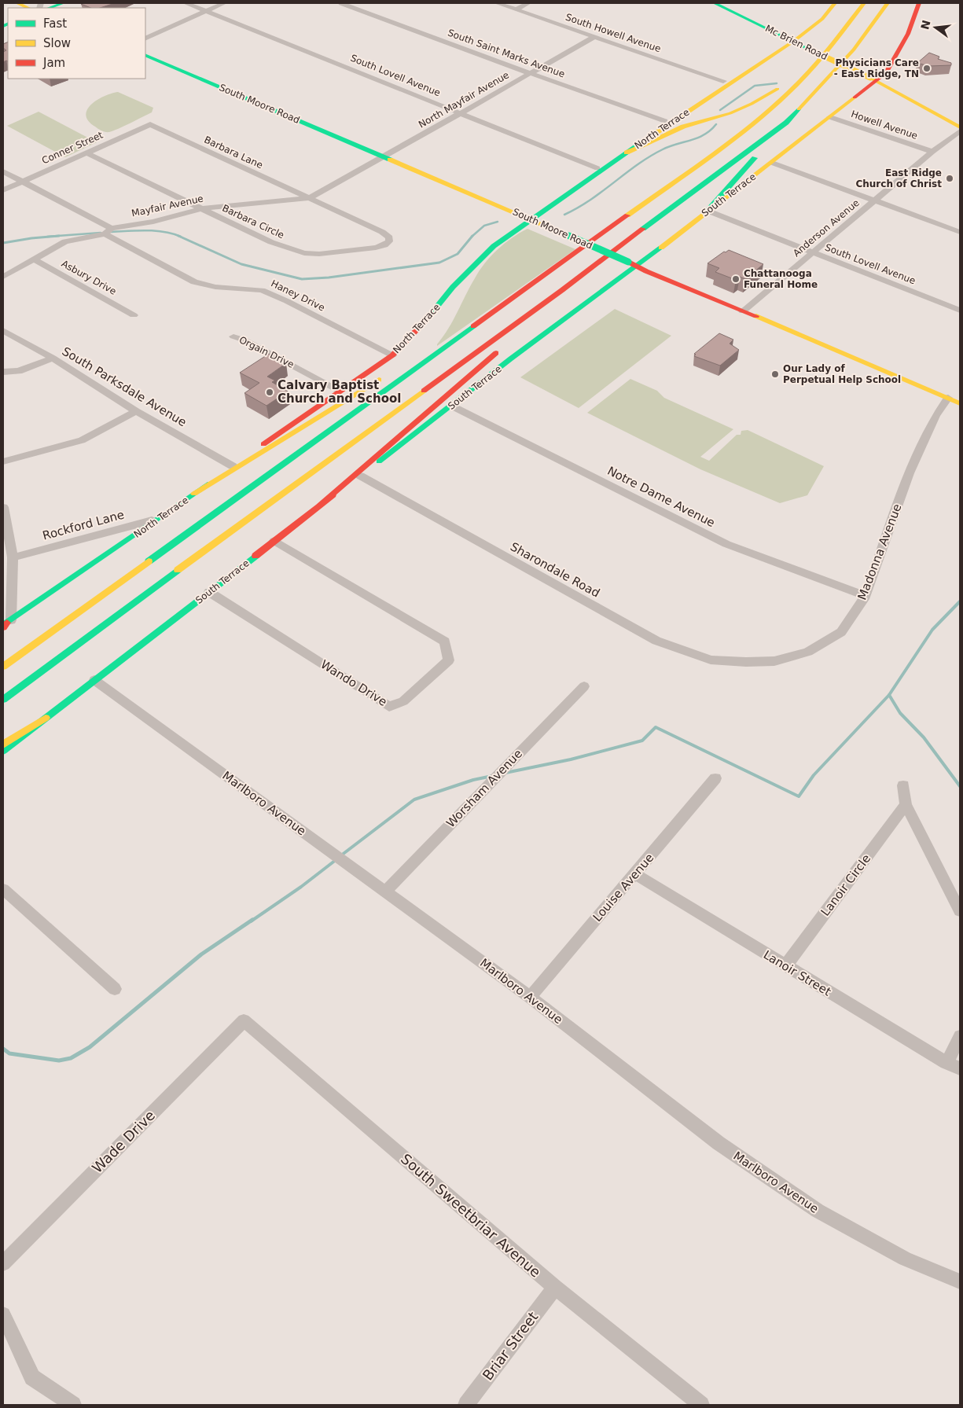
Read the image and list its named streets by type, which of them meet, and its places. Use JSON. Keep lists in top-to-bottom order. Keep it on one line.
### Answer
{"streets":{"main road":["Mc Brien Road","South Moore Road","North Terrace","South Terrace"],"street":["South Howell Avenue","South Saint Marks Avenue","South Lovell Avenue","North Mayfair Avenue","Howell Avenue","Conner Street","Barbara Lane","Mayfair Avenue","Barbara Circle","Anderson Avenue","Asbury Drive","Haney Drive","Orgain Drive","South Parksdale Avenue","Notre Dame Avenue","Rockford Lane","Madonna Avenue","Sharondale Road","Wando Drive","Worsham Avenue","Marlboro Avenue","Lanoir Circle","Louise Avenue","Lanoir Street","Wade Drive","South Sweetbriar Avenue","Briar Street"]},"crossings":[["South Howell Avenue","North Mayfair Avenue"],["Mc Brien Road","North Terrace"],["Mc Brien Road","South Terrace"],["South Saint Marks Avenue","North Mayfair Avenue"],["South Lovell Avenue","North Mayfair Avenue"],["South Lovell Avenue","South Terrace"],["South Lovell Avenue","Anderson Avenue"],["North Mayfair Avenue","South Moore Road"],["North Mayfair Avenue","Mayfair Avenue"],["South Moore Road","North Terrace"],["South Moore Road","South Terrace"],["South Moore Road","Mayfair Avenue"],["South Moore Road","Anderson Avenue"],["South Moore Road","Madonna Avenue"],["Howell Avenue","South Terrace"],["Howell Avenue","Anderson Avenue"],["North Terrace","Haney Drive"],["North Terrace","Orgain Drive"],["North Terrace","South Parksdale Avenue"],["North Terrace","Rockford Lane"],["Conner Street","Barbara Lane"],["Conner Street","Haney Drive"],["Barbara Lane","Mayfair Avenue"],["Barbara Lane","Barbara Circle"],["South Terrace","Notre Dame Avenue"],["South Terrace","Sharondale Road"],["South Terrace","Wando Drive"],["South Terrace","Marlboro Avenue"],["Mayfair Avenue","Barbara Circle"],["Mayfair Avenue","Asbury Drive"],["Mayfair Avenue","Haney Drive"],["Notre Dame Avenue","Madonna Avenue"],["Madonna Avenue","Sharondale Road"],["Worsham Avenue","Marlboro Avenue"],["Marlboro Avenue","Louise Avenue"],["Lanoir Circle","Lanoir Street"],["Louise Avenue","Lanoir Street"],["Wade Drive","South Sweetbriar Avenue"],["South Sweetbriar Avenue","Briar Street"]],"places":["Physicians Care - East Ridge, TN","East Ridge Church of Christ","Chattanooga Funeral Home","Our Lady of Perpetual Help School","Calvary Baptist Church and School"],"legend":["Fast","Slow","Jam"],"north":"left"}
